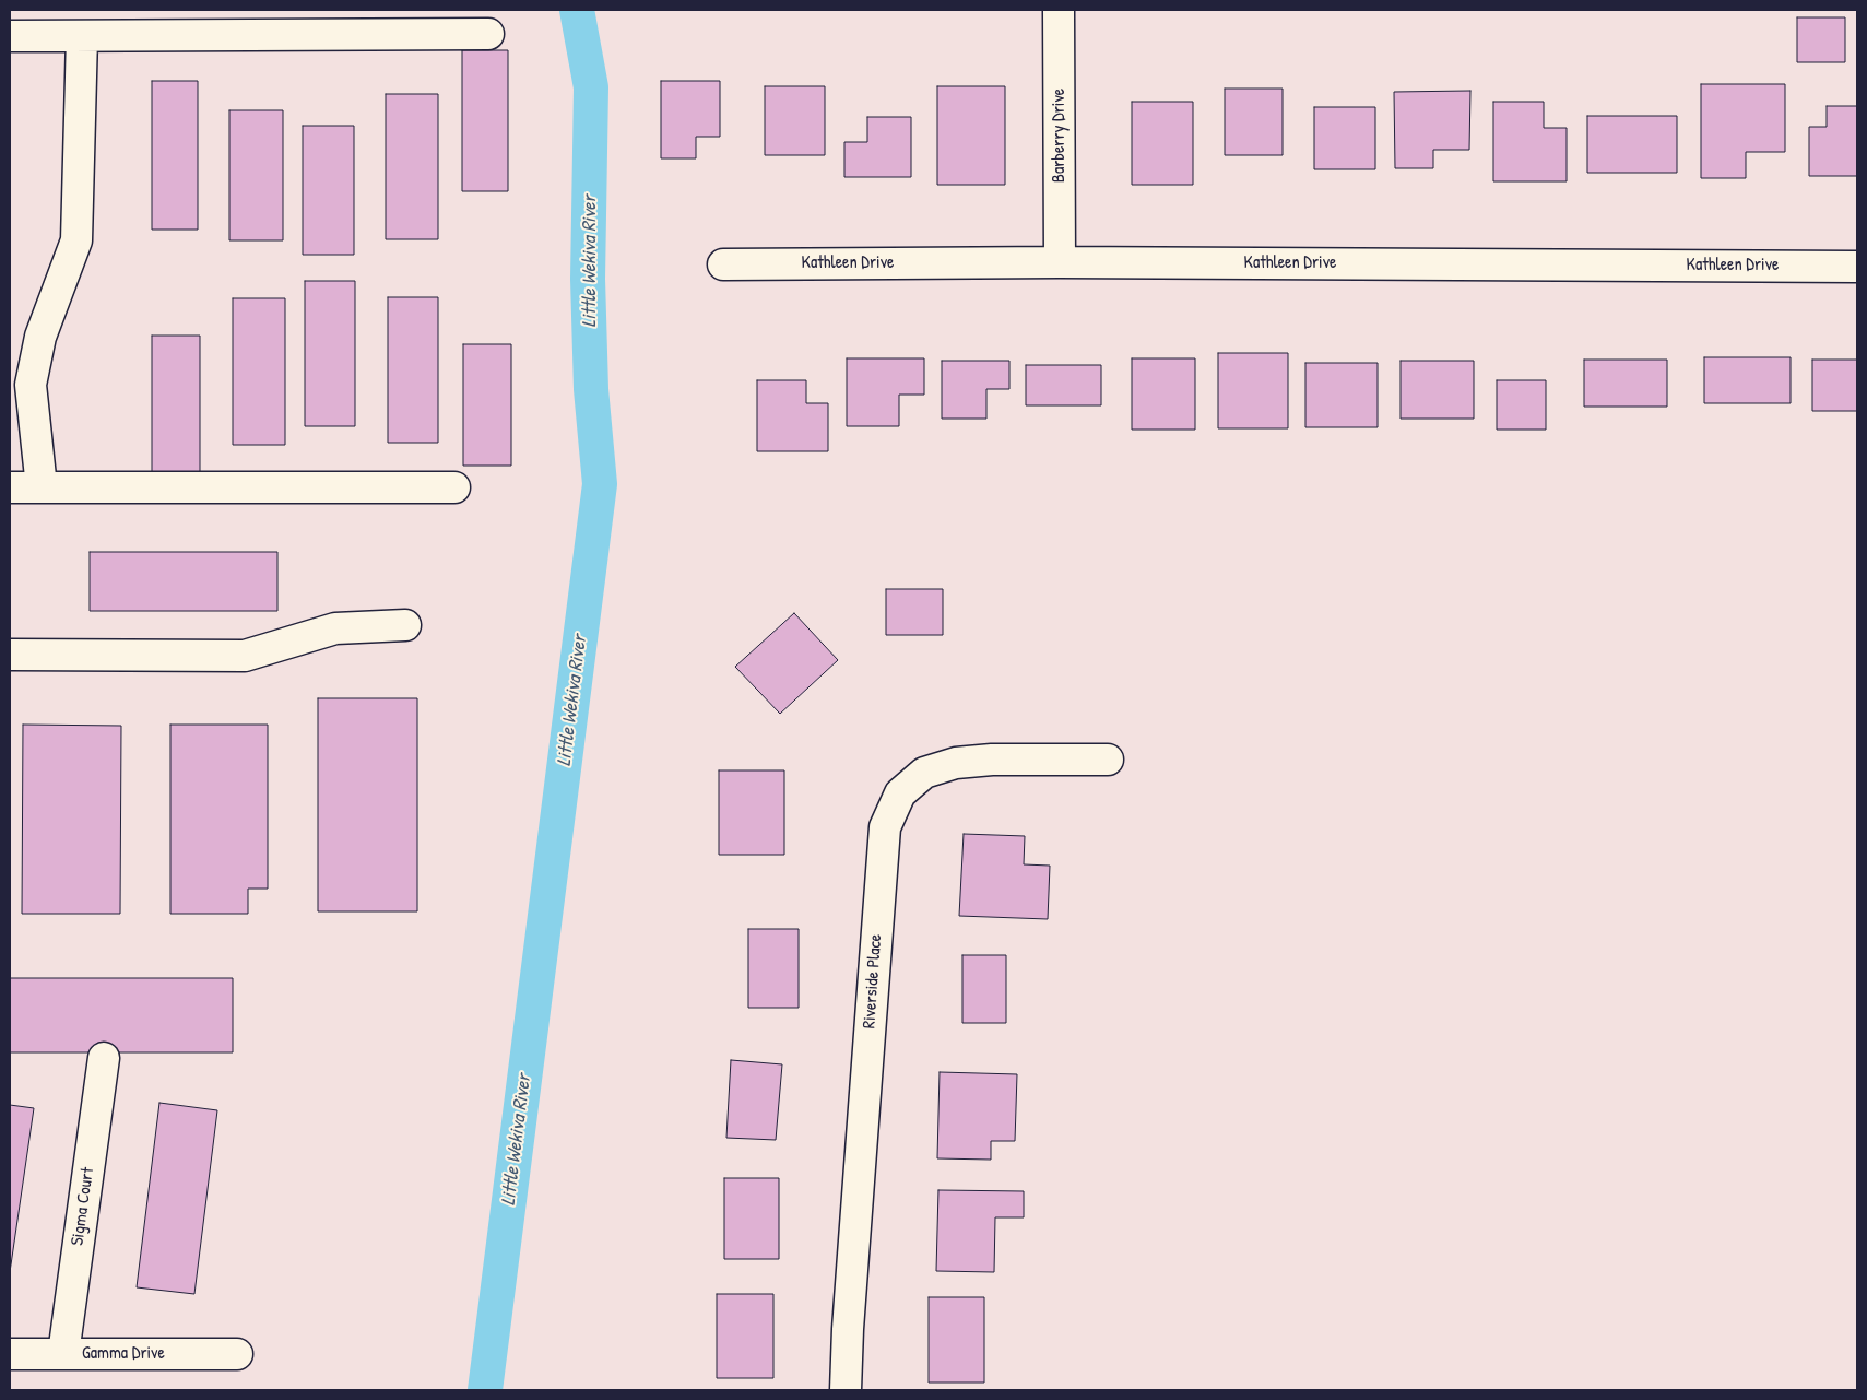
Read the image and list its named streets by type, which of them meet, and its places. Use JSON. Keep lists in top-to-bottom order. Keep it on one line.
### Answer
{"streets":{"street":["Barberry Drive","Kathleen Drive","Riverside Place","Sigma Court","Gamma Drive"]},"crossings":[["Barberry Drive","Kathleen Drive"],["Sigma Court","Gamma Drive"]],"water":["Little Wekiva River"]}
